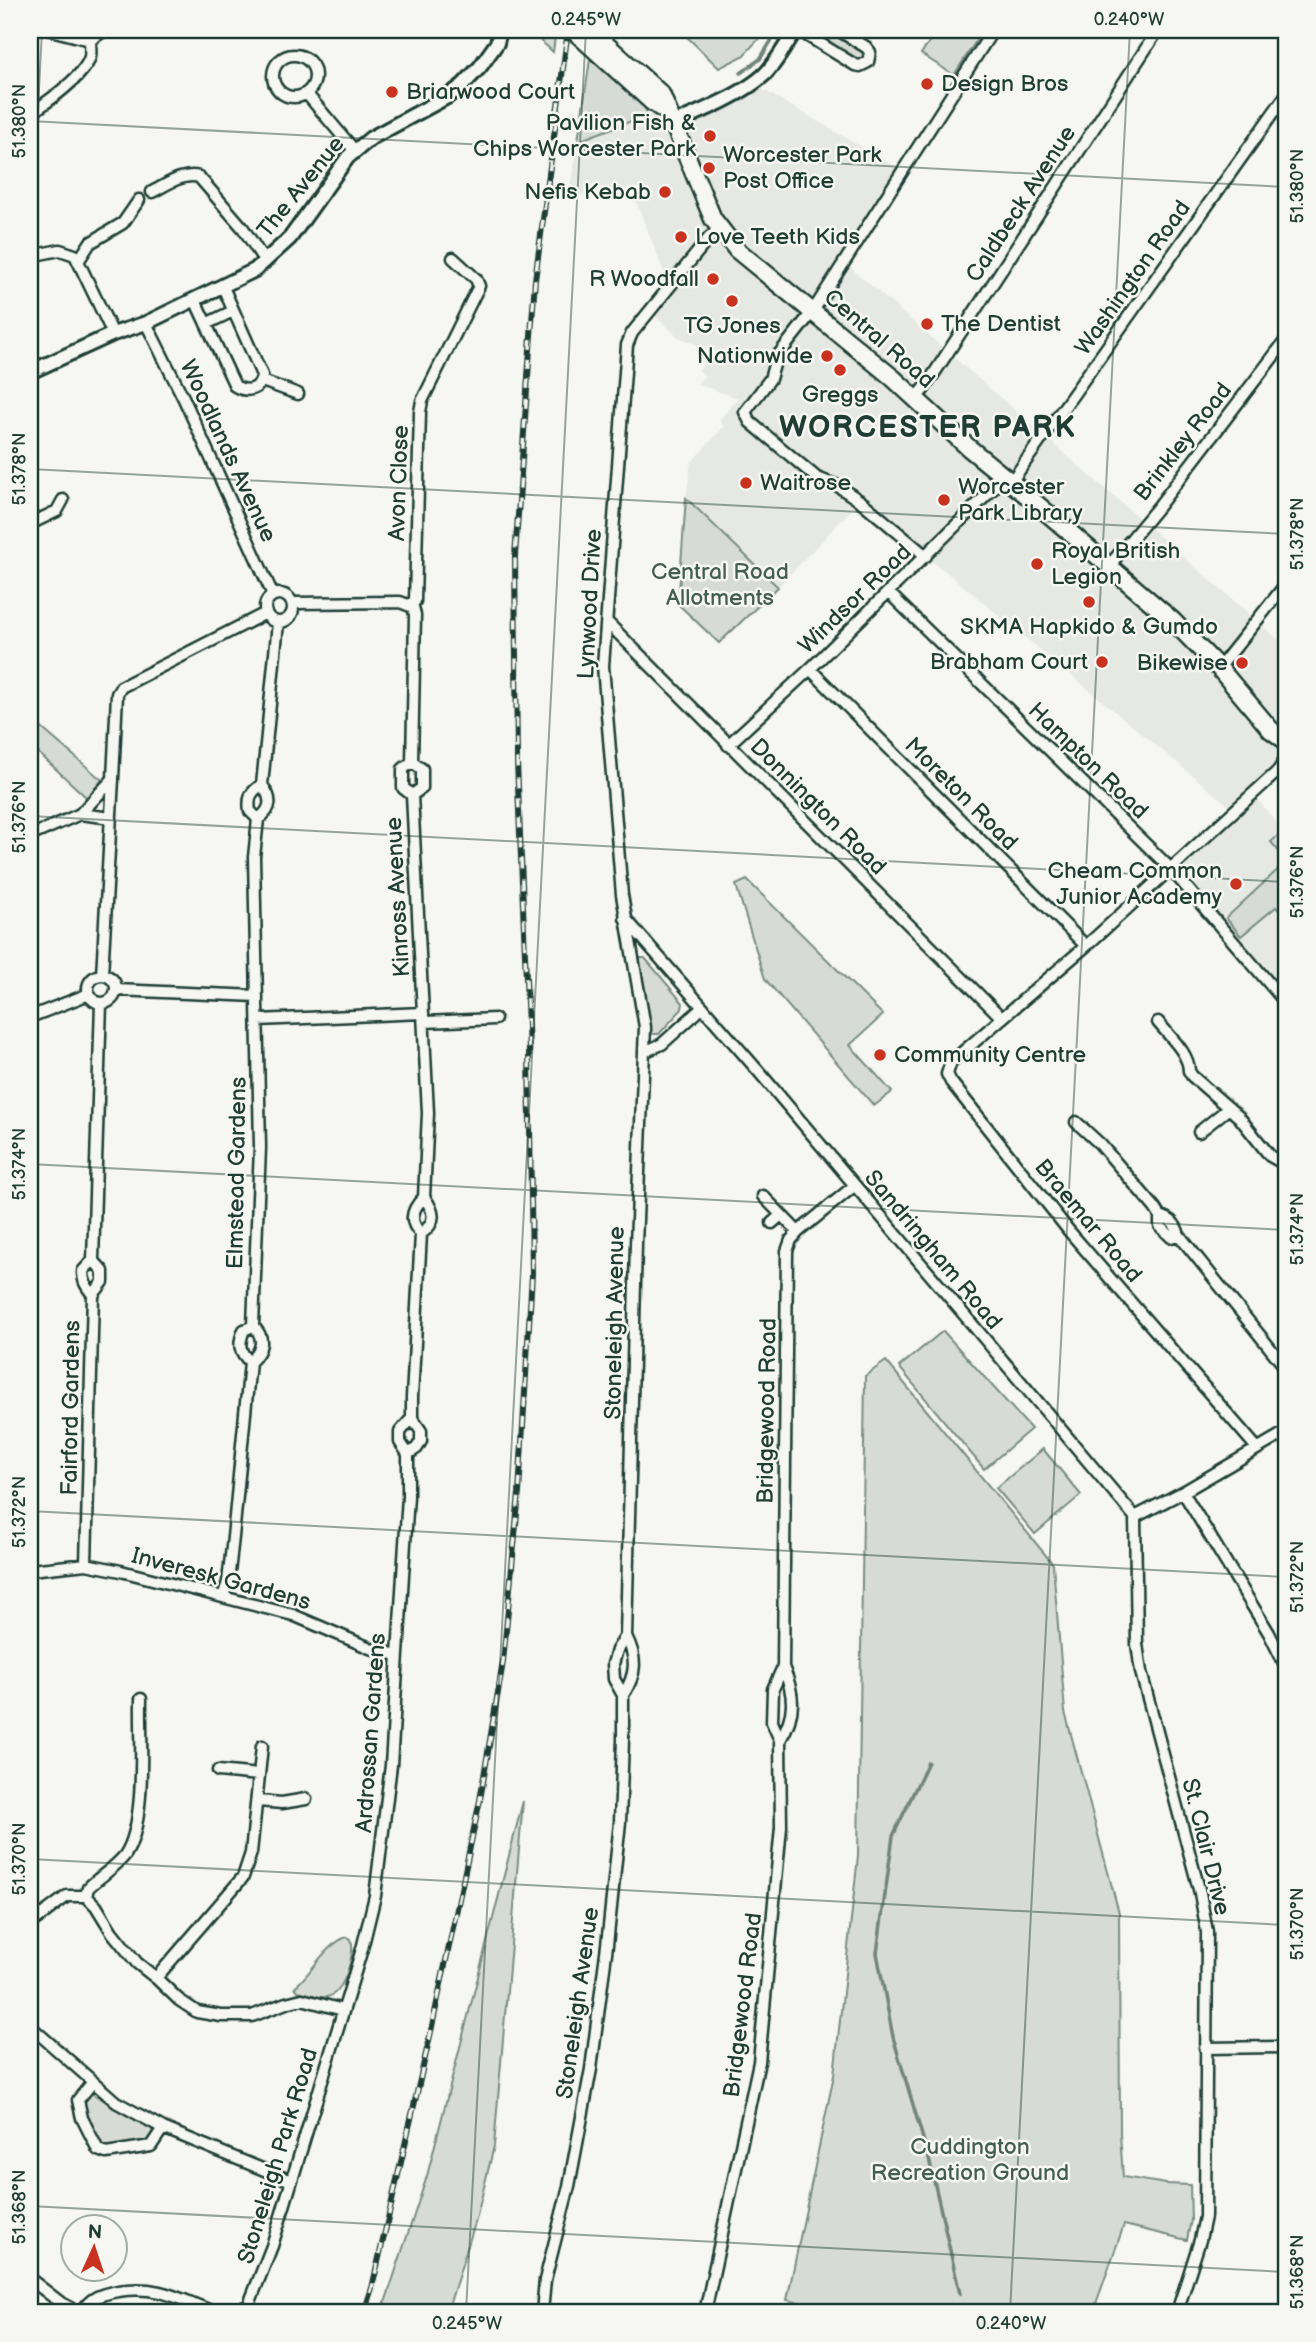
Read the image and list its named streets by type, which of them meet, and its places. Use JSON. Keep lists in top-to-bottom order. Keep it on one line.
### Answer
{"streets":{"main road":["Central Road"],"street":["The Avenue","Caldbeck Avenue","Washington Road","Brinkley Road","Woodlands Avenue","Avon Close","Windsor Road","Lynwood Drive","Hampton Road","Moreton Road","Donnington Road","Kinross Avenue","Elmstead Gardens","Braemar Road","Sandringham Road","Stoneleigh Avenue","Fairford Gardens","Bridgewood Road","Inveresk Gardens","Ardrossan Gardens","St. Clair Drive","Stoneleigh Park Road"]},"crossings":[["The Avenue","Woodlands Avenue"],["Caldbeck Avenue","Central Road"],["Washington Road","Central Road"],["Washington Road","Windsor Road"],["Central Road","Brinkley Road"],["Central Road","Windsor Road"],["Central Road","Lynwood Drive"],["Avon Close","Kinross Avenue"],["Windsor Road","Hampton Road"],["Windsor Road","Moreton Road"],["Windsor Road","Donnington Road"],["Lynwood Drive","Donnington Road"],["Lynwood Drive","Sandringham Road"],["Lynwood Drive","Stoneleigh Avenue"],["Hampton Road","Braemar Road"],["Moreton Road","Braemar Road"],["Donnington Road","Braemar Road"],["Kinross Avenue","Ardrossan Gardens"],["Elmstead Gardens","Inveresk Gardens"],["Sandringham Road","St. Clair Drive"],["Fairford Gardens","Inveresk Gardens"],["Inveresk Gardens","Ardrossan Gardens"],["Ardrossan Gardens","Stoneleigh Park Road"]],"districts":["WORCESTER PARK"],"parks":["Central Road Allotments","Cuddington Recreation Ground"],"places":["Design Bros","Briarwood Court","Pavilion Fish & Chips Worcester Park","Worcester Park Post Office","Nefis Kebab","Love Teeth Kids","R Woodfall","TG Jones","The Dentist","Nationwide","Greggs","Waitrose","Worcester Park Library","Royal British Legion","SKMA Hapkido & Gumdo","Brabham Court","Bikewise","Cheam Common Junior Academy","Community Centre"],"north":"top","coordinates":["0.245°W","0.240°W","51.380°N","51.378°N","51.376°N","51.374°N","51.372°N","51.370°N","51.368°N"]}
